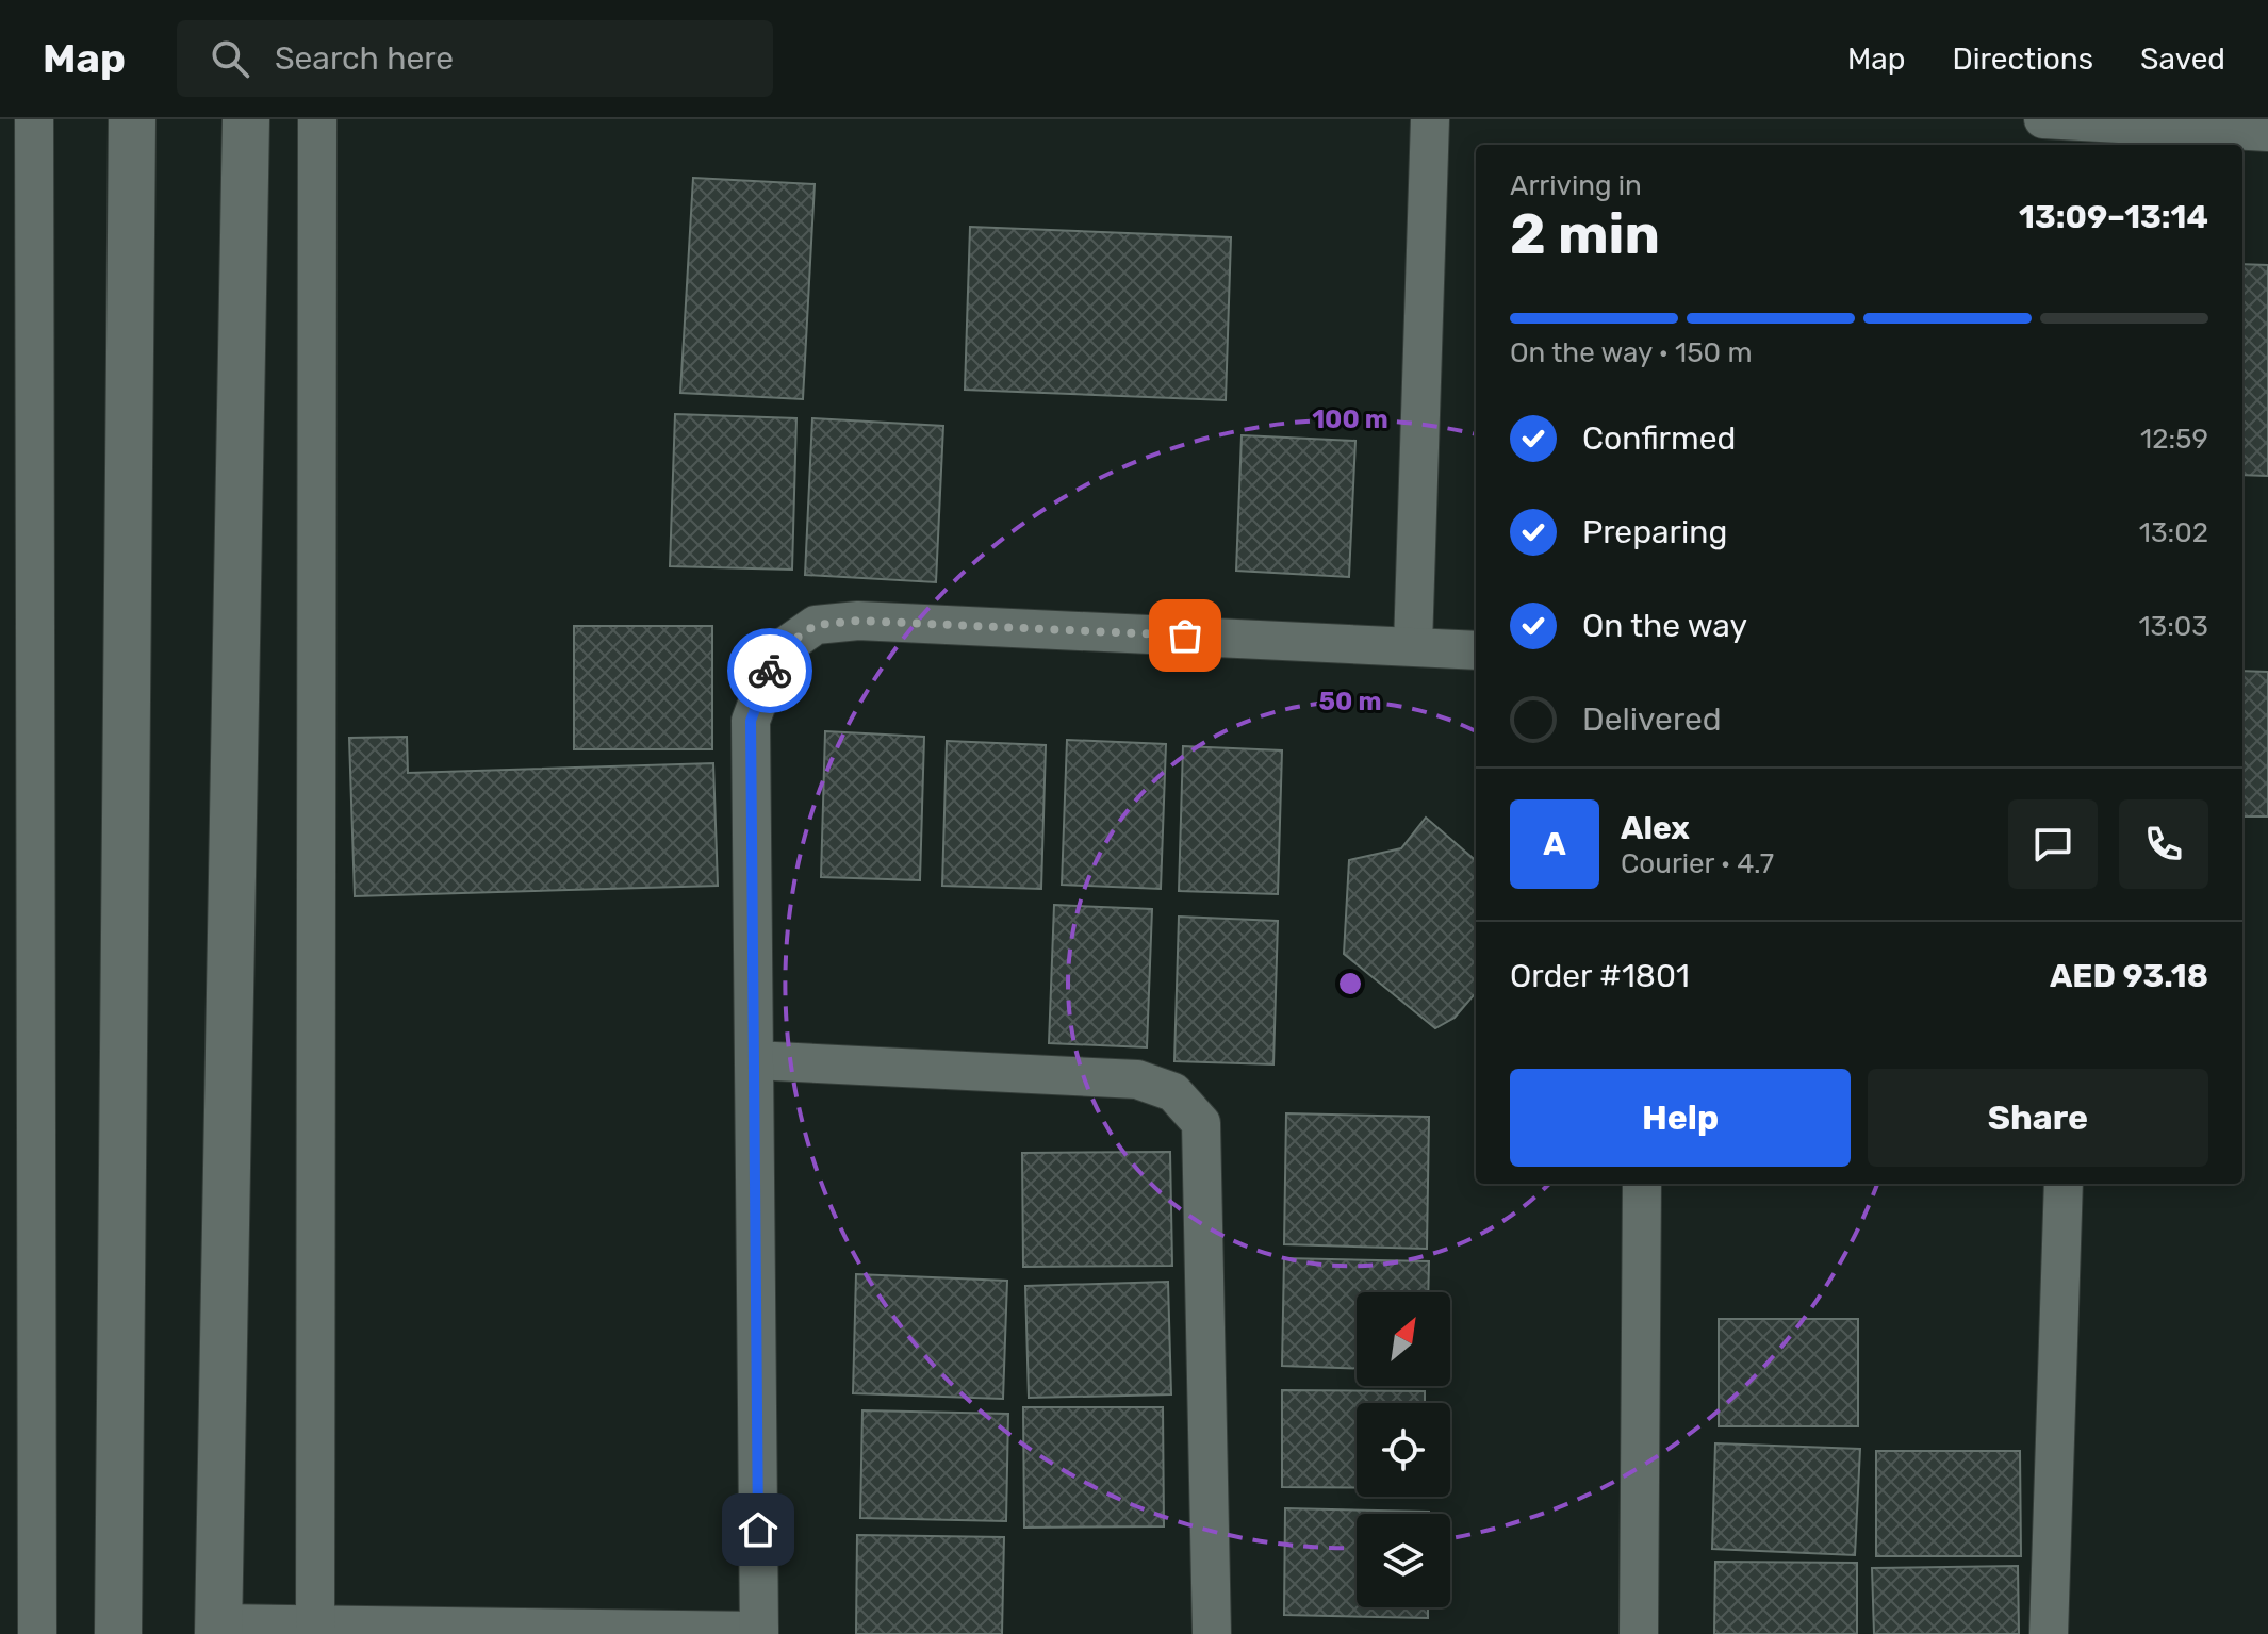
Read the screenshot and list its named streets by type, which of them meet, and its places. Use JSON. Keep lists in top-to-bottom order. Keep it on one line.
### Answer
{"north":"top right","page":{"header":"Map","search":"Search here","nav":["Map","Directions","Saved"],"heading":["2 min","Arriving in","13:09–13:14"],"panel":["Alex","Courier · 4.7","Order #1801","AED 93.18"],"bar":"On the way · 150 m","list":[["Confirmed","12:59"],["Preparing","13:02"],["On the way","13:03"],"Delivered"],"round":"A","buttons":["Help","Share"]},"rings":["100 m","50 m"]}
